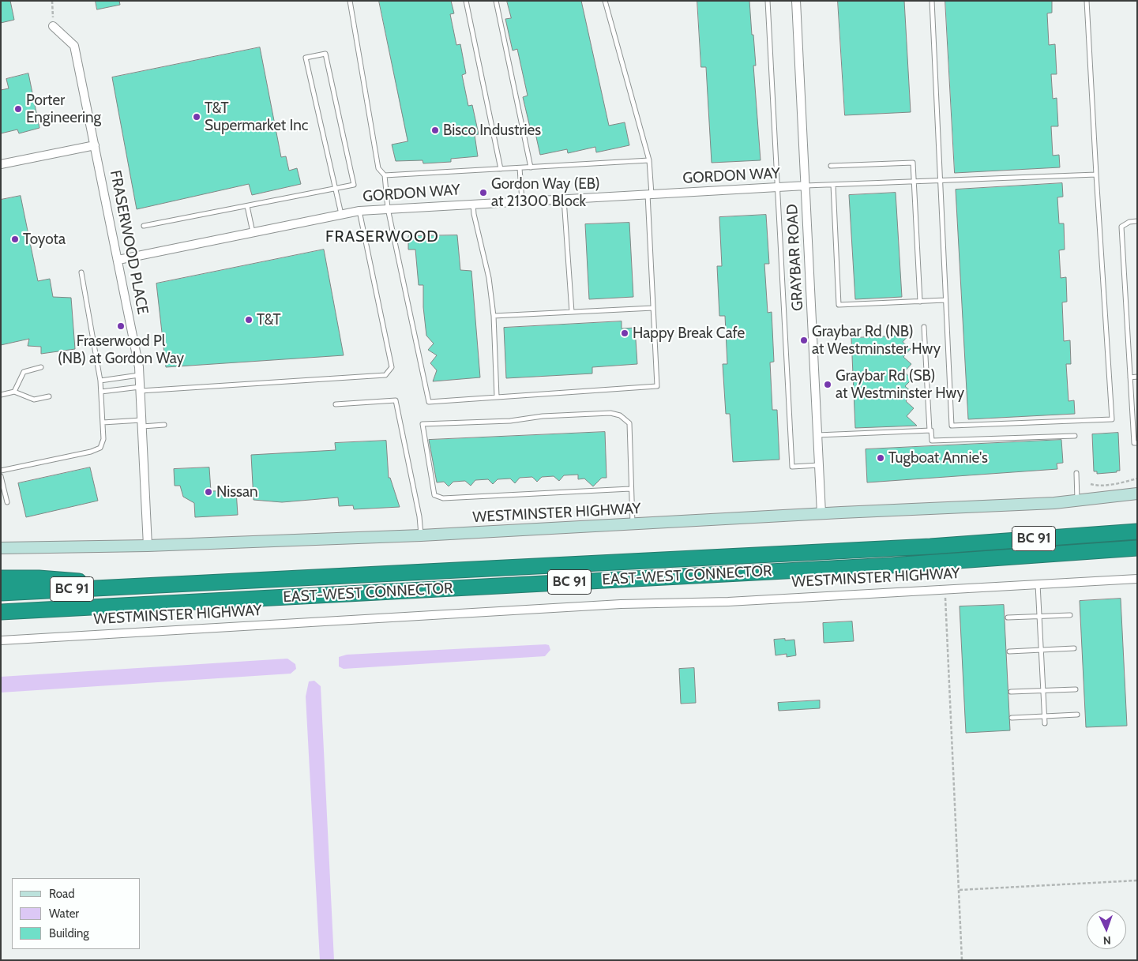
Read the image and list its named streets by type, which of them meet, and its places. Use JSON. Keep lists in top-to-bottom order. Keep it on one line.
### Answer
{"streets":{"highway":["BC 91","EAST-WEST CONNECTOR"],"main road":["WESTMINSTER HIGHWAY"],"street":["GORDON WAY","FRASERWOOD PLACE","GRAYBAR ROAD"]},"crossings":[["GORDON WAY","FRASERWOOD PLACE"],["GORDON WAY","GRAYBAR ROAD"],["FRASERWOOD PLACE","WESTMINSTER HIGHWAY"],["GRAYBAR ROAD","WESTMINSTER HIGHWAY"]],"districts":["FRASERWOOD"],"places":["Porter Engineering","T&T Supermarket Inc","Bisco Industries","Gordon Way (EB) at 21300 Block","Toyota","T&T","Fraserwood Pl (NB) at Gordon Way","Happy Break Cafe","Graybar Rd (NB) at Westminster Hwy","Graybar Rd (SB) at Westminster Hwy","Tugboat Annie's","Nissan"],"legend":["Road","Water","Building"],"north":"bottom"}
